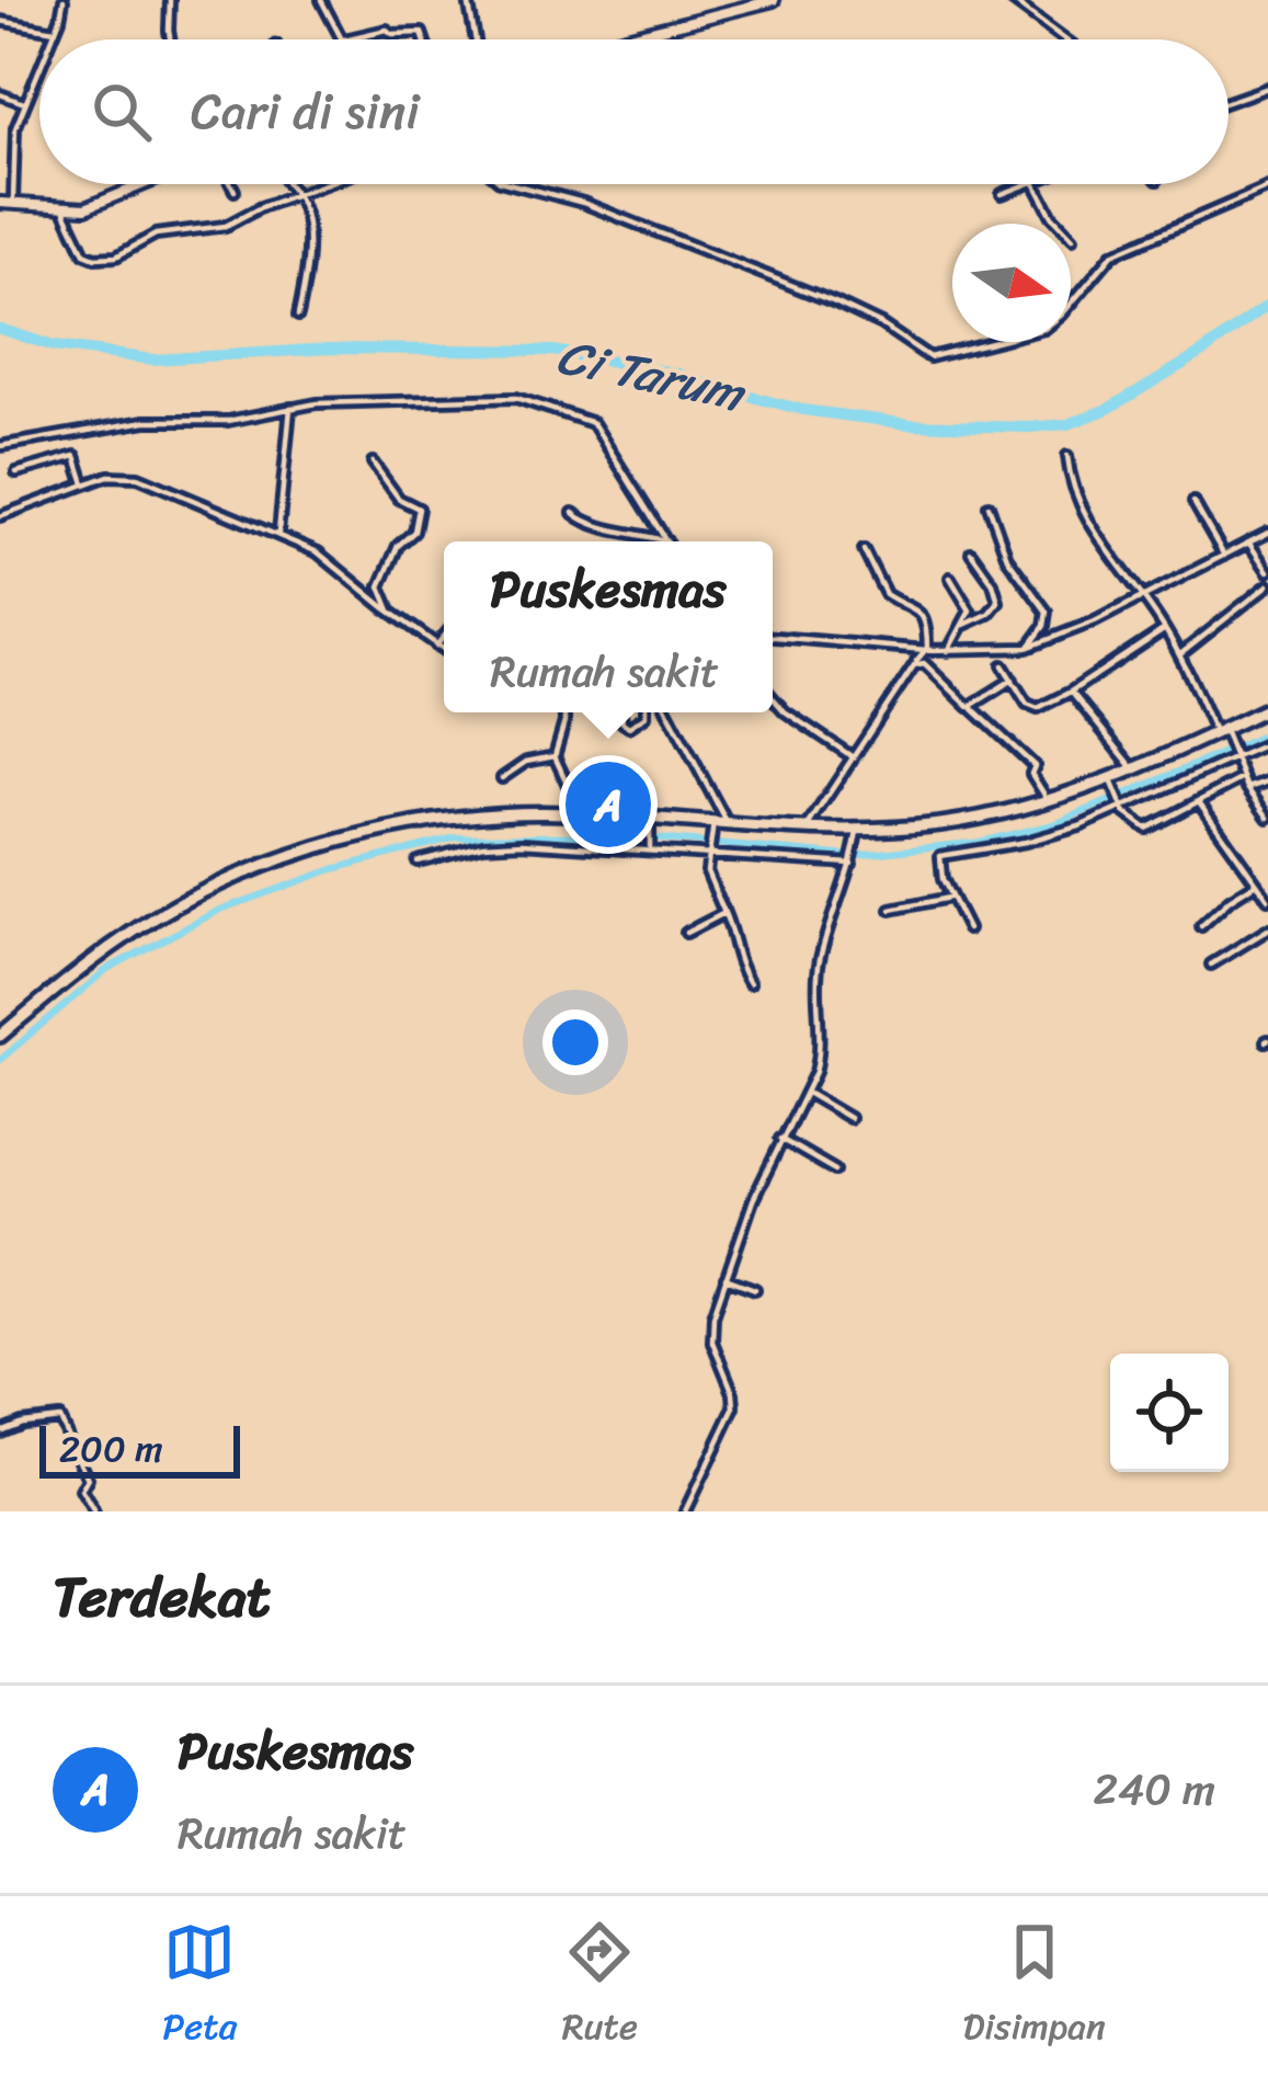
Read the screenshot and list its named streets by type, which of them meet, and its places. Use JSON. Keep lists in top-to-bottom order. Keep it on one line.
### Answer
{"water":["Ci Tarum"],"scale_bar":"200 m","north":"right","page":{"search":"Cari di sini","popup":["Puskesmas","Rumah sakit"],"pins":"A","scale":"200 m","heading":"Terdekat","list":[{"mark":"A","name":"Puskesmas","note":"Rumah sakit","value":"240 m"}],"nav":["Peta","Rute","Disimpan"]}}
